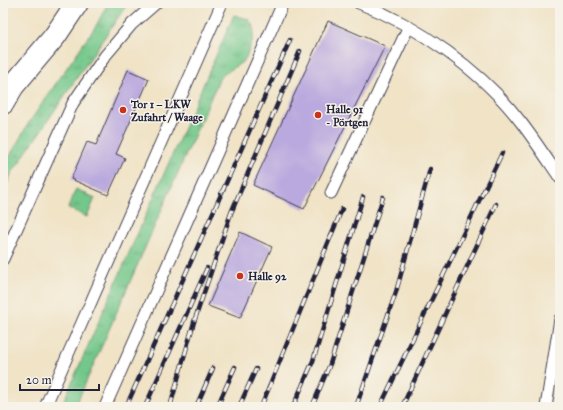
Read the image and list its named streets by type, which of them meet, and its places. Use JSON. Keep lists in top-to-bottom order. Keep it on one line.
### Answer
{"places":["Tor 1 – LKW Zufahrt / Waage","Halle 91 - Pörtgen","Halle 92"],"scale_bar":"20 m"}
